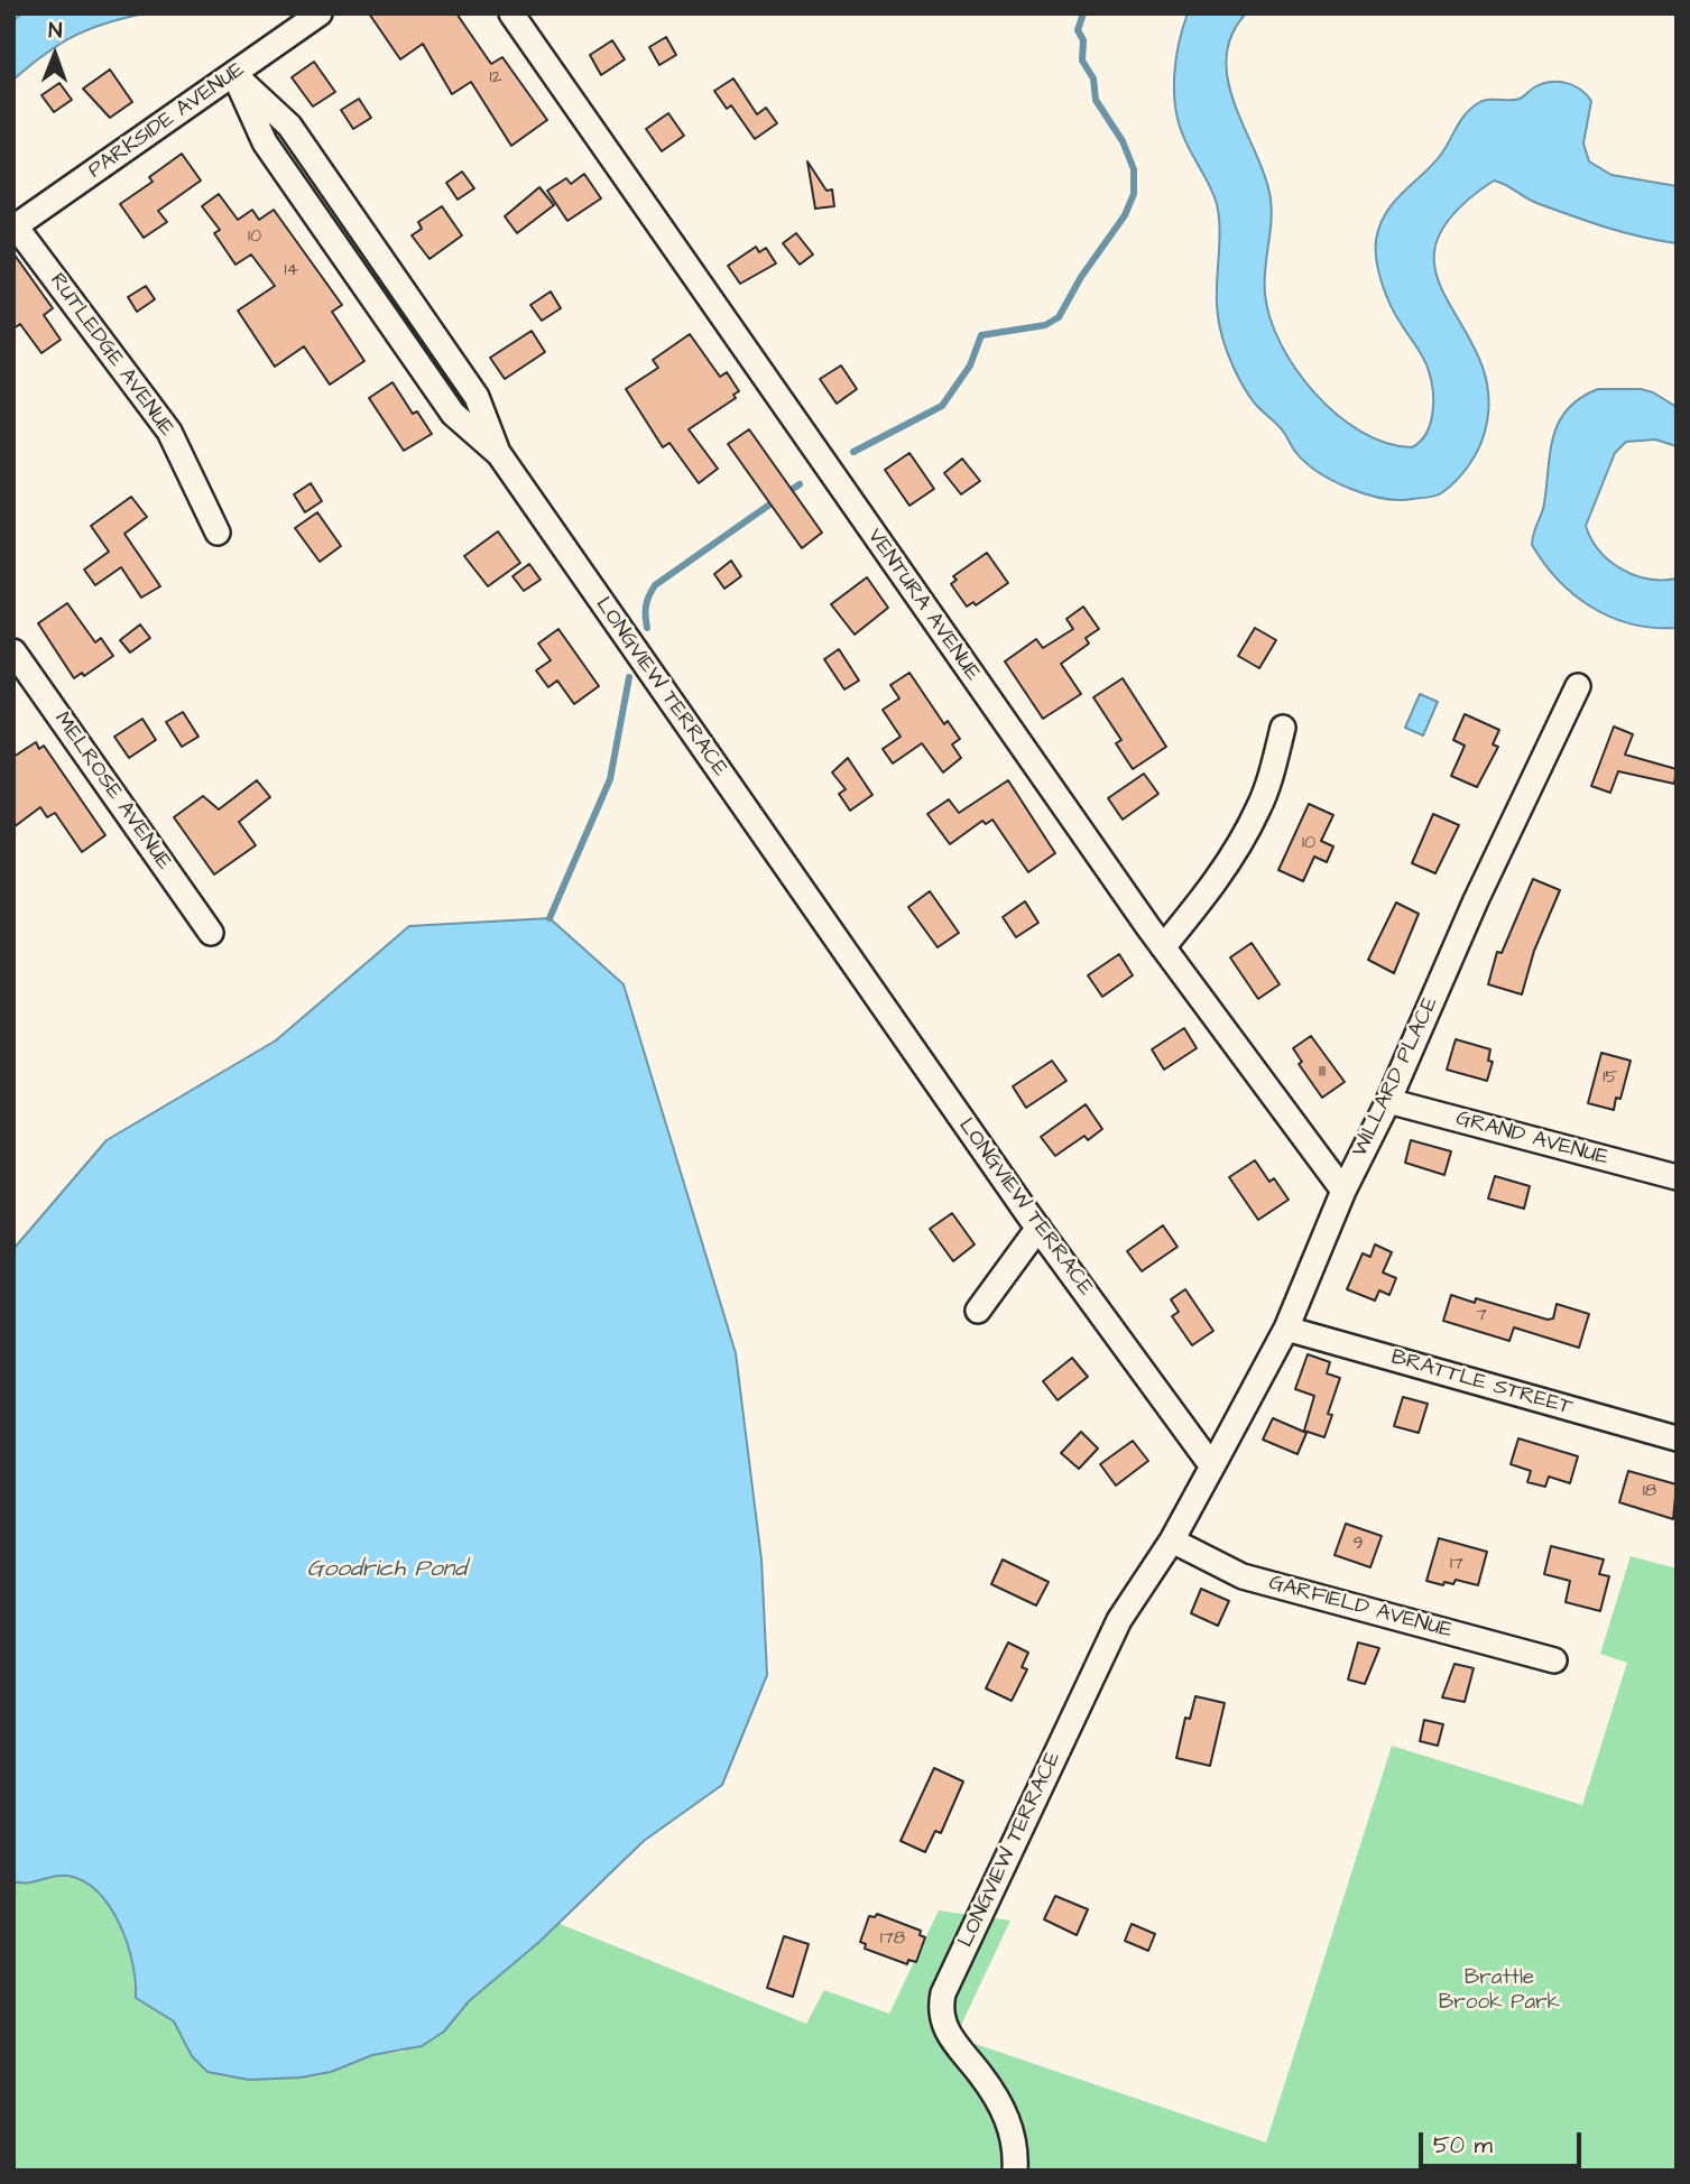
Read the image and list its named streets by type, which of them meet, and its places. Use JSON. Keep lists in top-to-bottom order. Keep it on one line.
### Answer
{"streets":{"street":["PARKSIDE AVENUE","RUTLEDGE AVENUE","VENTURA AVENUE","LONGVIEW TERRACE","MELROSE AVENUE","WILLARD PLACE","GRAND AVENUE","BRATTLE STREET","GARFIELD AVENUE"]},"crossings":[["PARKSIDE AVENUE","RUTLEDGE AVENUE"],["PARKSIDE AVENUE","LONGVIEW TERRACE"],["VENTURA AVENUE","WILLARD PLACE"],["LONGVIEW TERRACE","WILLARD PLACE"],["LONGVIEW TERRACE","GARFIELD AVENUE"],["WILLARD PLACE","GRAND AVENUE"],["WILLARD PLACE","BRATTLE STREET"]],"water":["Goodrich Pond"],"parks":["Brattle Brook Park"],"house_numbers":["12","10","14","10","111","15","7","18","9","17","178"],"scale_bar":"50 m","north":"top"}
